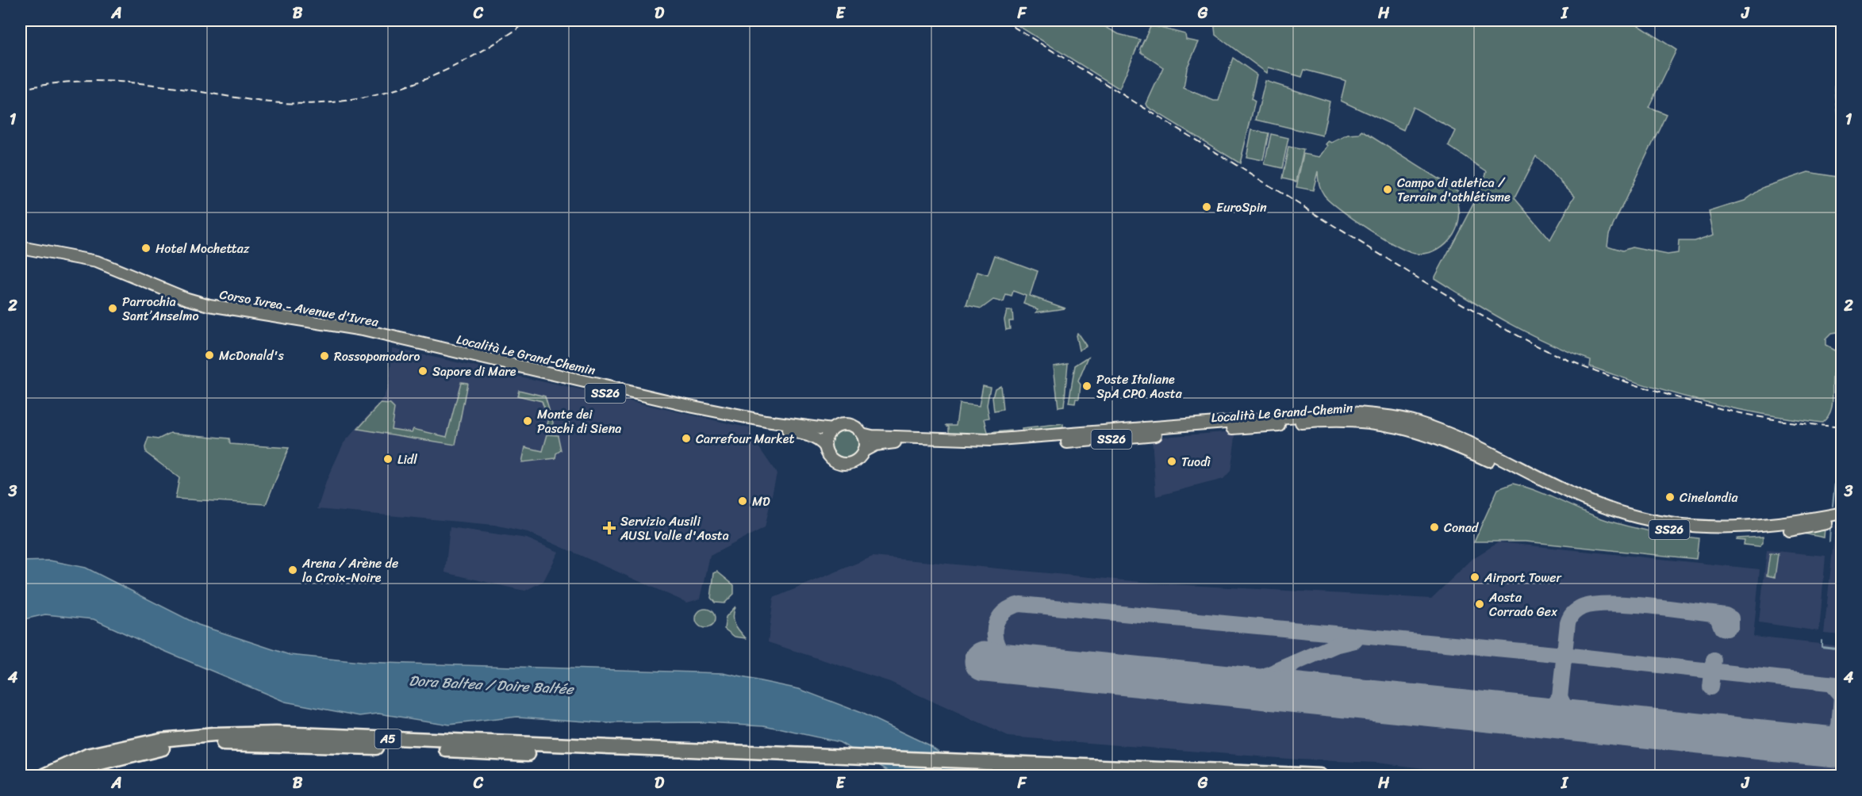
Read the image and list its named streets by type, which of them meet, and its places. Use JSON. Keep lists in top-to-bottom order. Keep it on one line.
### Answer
{"streets":{"highway":["A5"],"main road":["Corso Ivrea - Avenue d'Ivrea","Località Le Grand-Chemin","SS26"]},"crossings":[["Corso Ivrea - Avenue d'Ivrea","Località Le Grand-Chemin"],["Località Le Grand-Chemin","SS26"]],"water":["Dora Baltea / Doire Baltée"],"places":{"other":["Campo di atletica / Terrain d'athlétisme","EuroSpin","Hotel Mochettaz","Parrochia Sant’Anselmo","McDonald's","Rossopomodoro","Sapore di Mare","Poste Italiane SpA CPO Aosta","Monte dei Paschi di Siena","Carrefour Market","Lidl","Tuodì","Cinelandia","MD","Conad","Arena / Arène de la Croix-Noire","Airport Tower","Aosta Corrado Gex"],"health":["Servizio Ausili AUSL Valle d'Aosta"]},"grid":{"columns":["A","B","C","D","E","F","G","H","I","J"],"rows":["1","2","3","4"]}}
